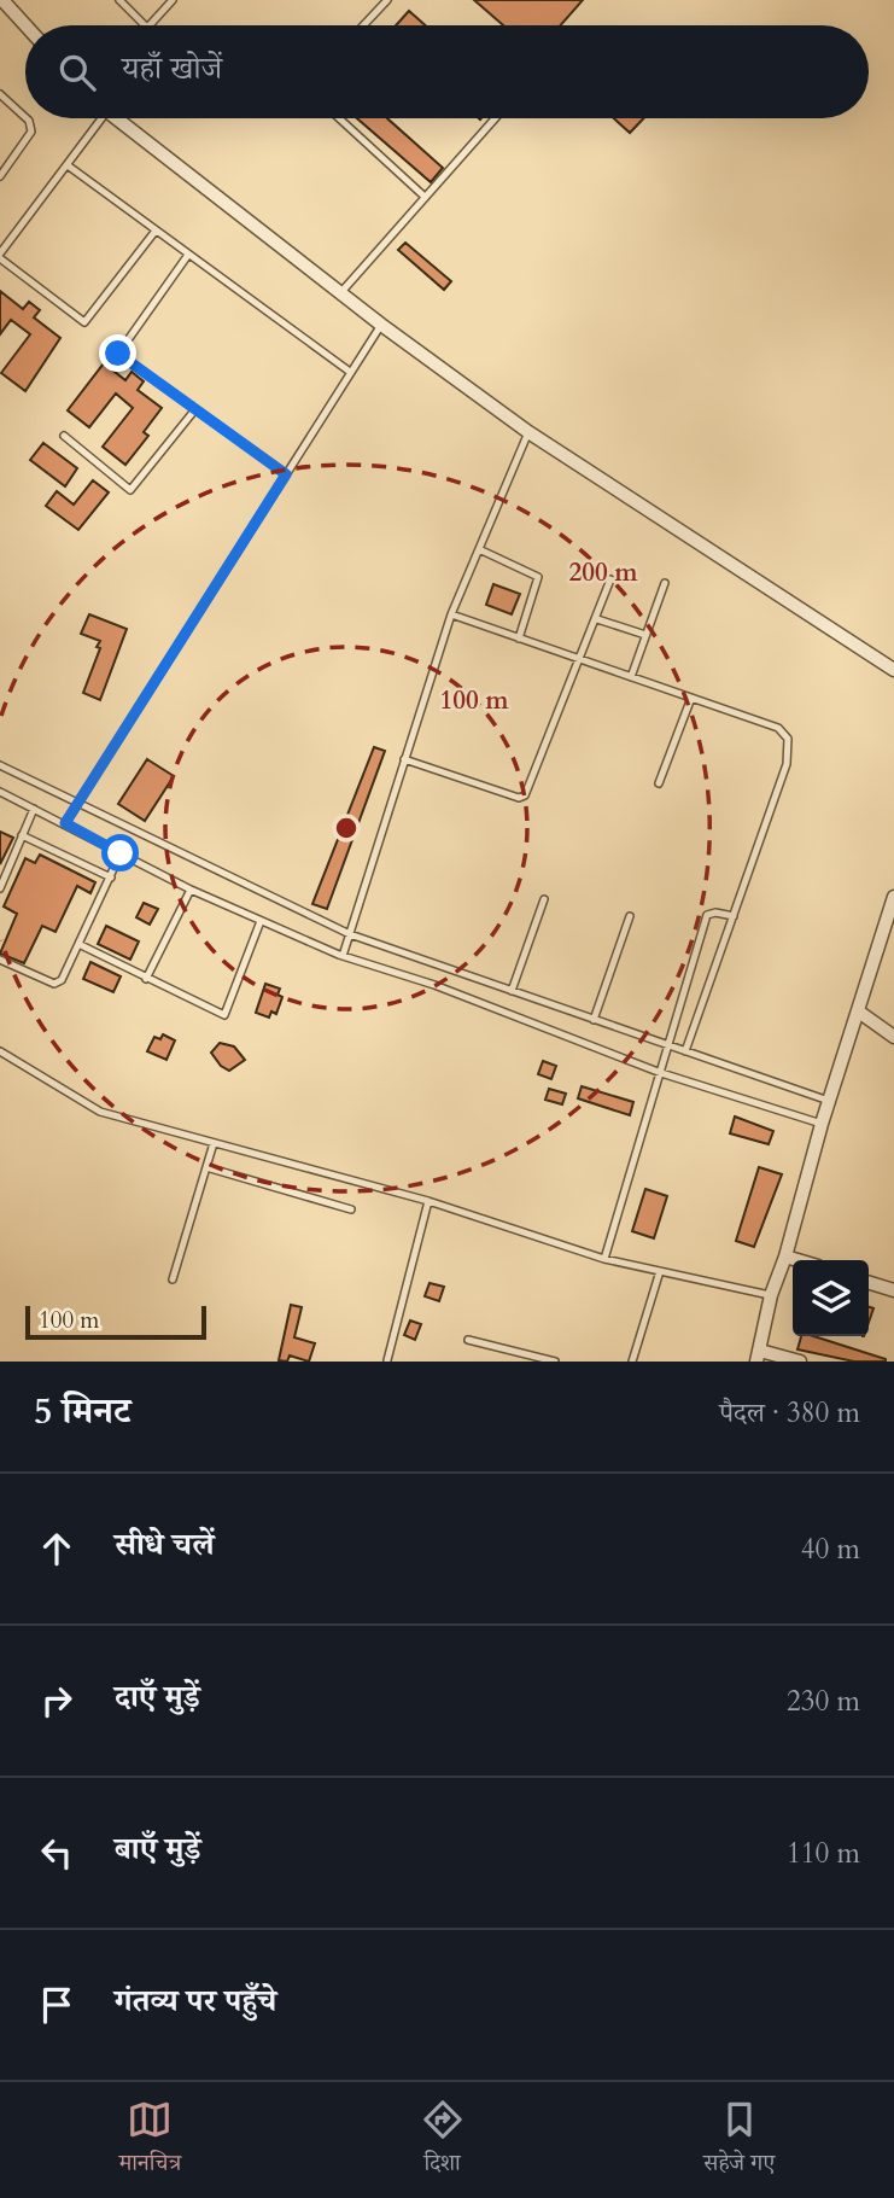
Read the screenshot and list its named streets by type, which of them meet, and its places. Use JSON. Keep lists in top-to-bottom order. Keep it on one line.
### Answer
{"scale_bar":"100 m","page":{"search":"यहाँ खोजें","scale":"100 m","heading":["5 मिनट","पैदल · 380 m"],"list":[["सीधे चलें","40 m"],["दाएँ मुड़ें","230 m"],["बाएँ मुड़ें","110 m"],"गंतव्य पर पहुँचे"],"nav":["मानचित्र","दिशा","सहेजे गए"]},"rings":["200 m","100 m"]}
